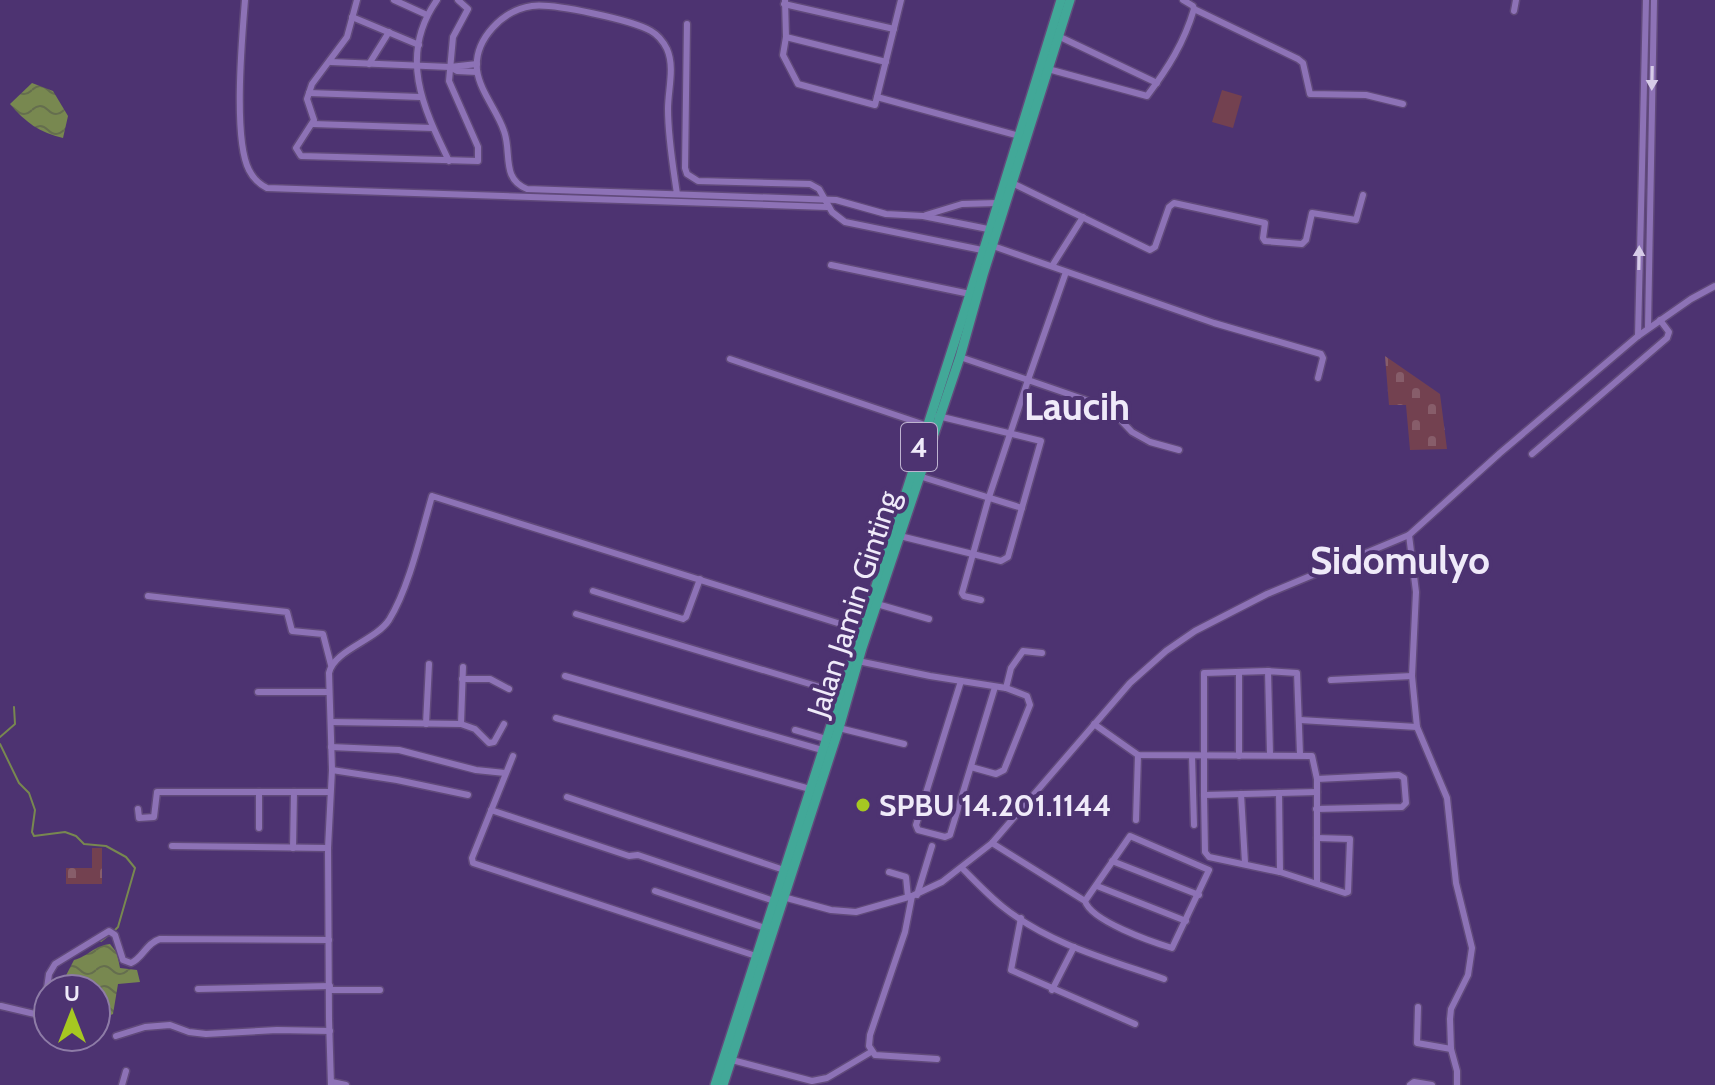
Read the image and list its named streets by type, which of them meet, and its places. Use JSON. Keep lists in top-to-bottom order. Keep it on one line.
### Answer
{"streets":{"highway":["4","Jalan Jamin Ginting"]},"districts":["Laucih","Sidomulyo"],"places":["SPBU 14.201.1144"],"north":"top"}
